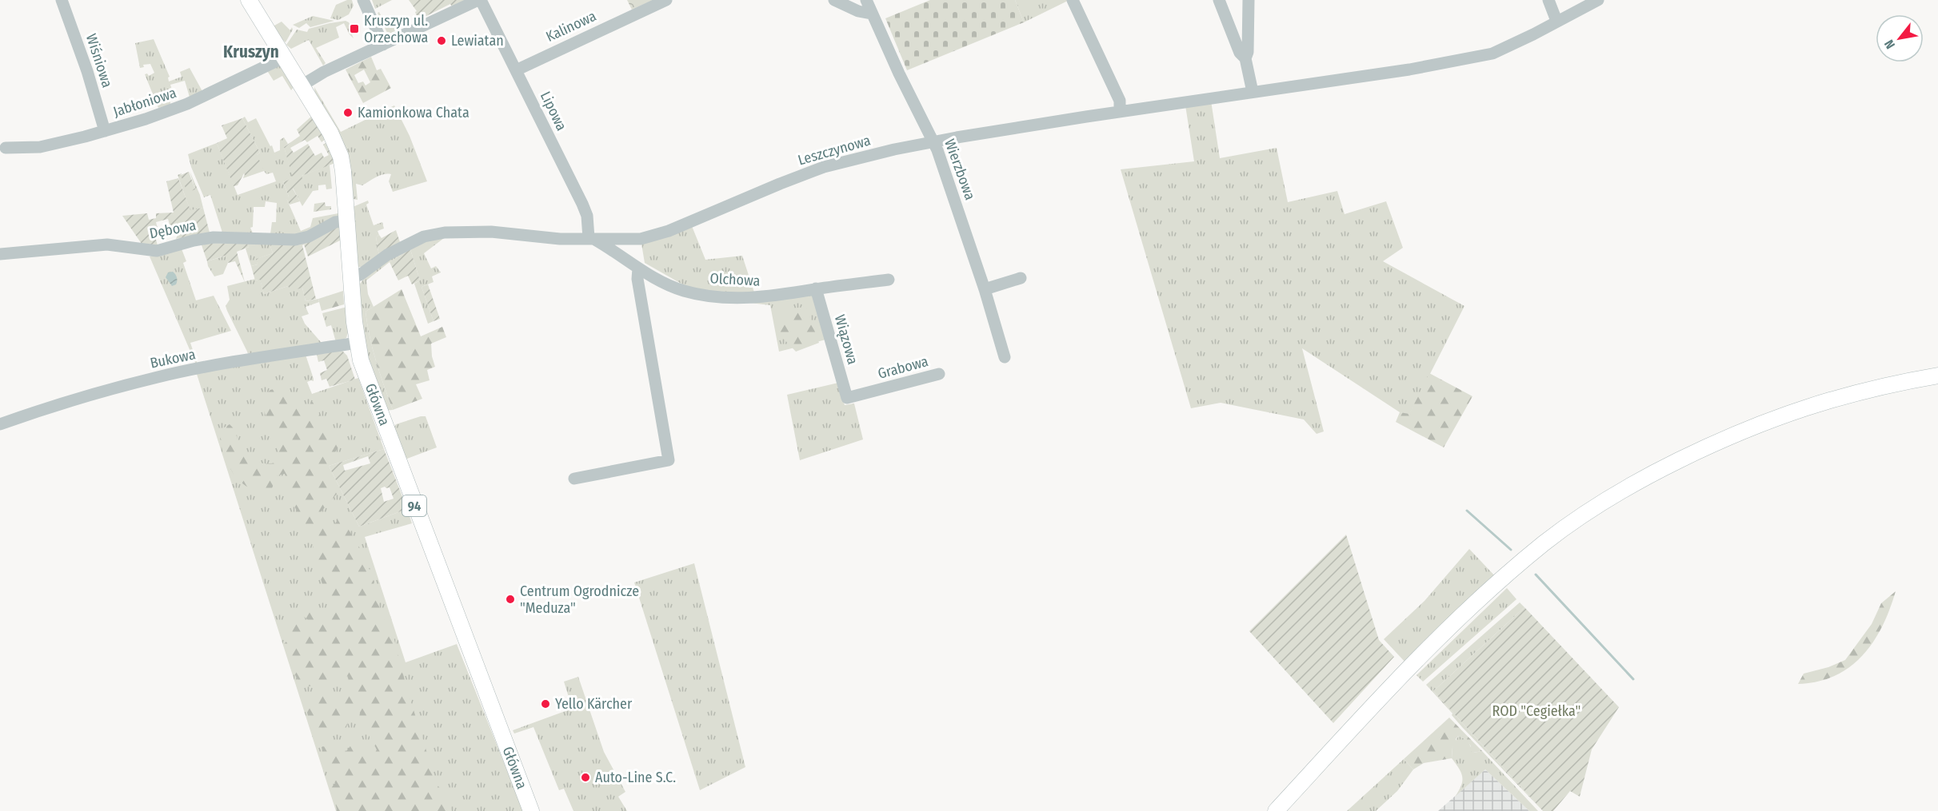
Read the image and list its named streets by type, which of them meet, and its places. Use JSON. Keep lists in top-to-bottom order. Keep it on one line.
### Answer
{"streets":{"main road":["Główna","94"],"street":["Kalinowa","Wiśniowa","Jabłoniowa","Lipowa","Leszczynowa","Wierzbowa","Dębowa","Olchowa","Wiązowa","Bukowa","Grabowa"]},"crossings":[["Kalinowa","Lipowa"],["Wiśniowa","Jabłoniowa"],["Jabłoniowa","Główna"],["Lipowa","Leszczynowa"],["Lipowa","Olchowa"],["Leszczynowa","Wierzbowa"],["Leszczynowa","Olchowa"],["Leszczynowa","Główna"],["Dębowa","Główna"],["Olchowa","Wiązowa"],["Wiązowa","Grabowa"],["Bukowa","Główna"]],"districts":["Kruszyn"],"parks":["ROD \"Cegiełka\""],"places":{"transit":["Kruszyn ul. Orzechowa"],"other":["Lewiatan","Kamionkowa Chata","Centrum Ogrodnicze \"Meduza\"","Yello Kärcher","Auto-Line S.C."]},"north":"bottom left"}
